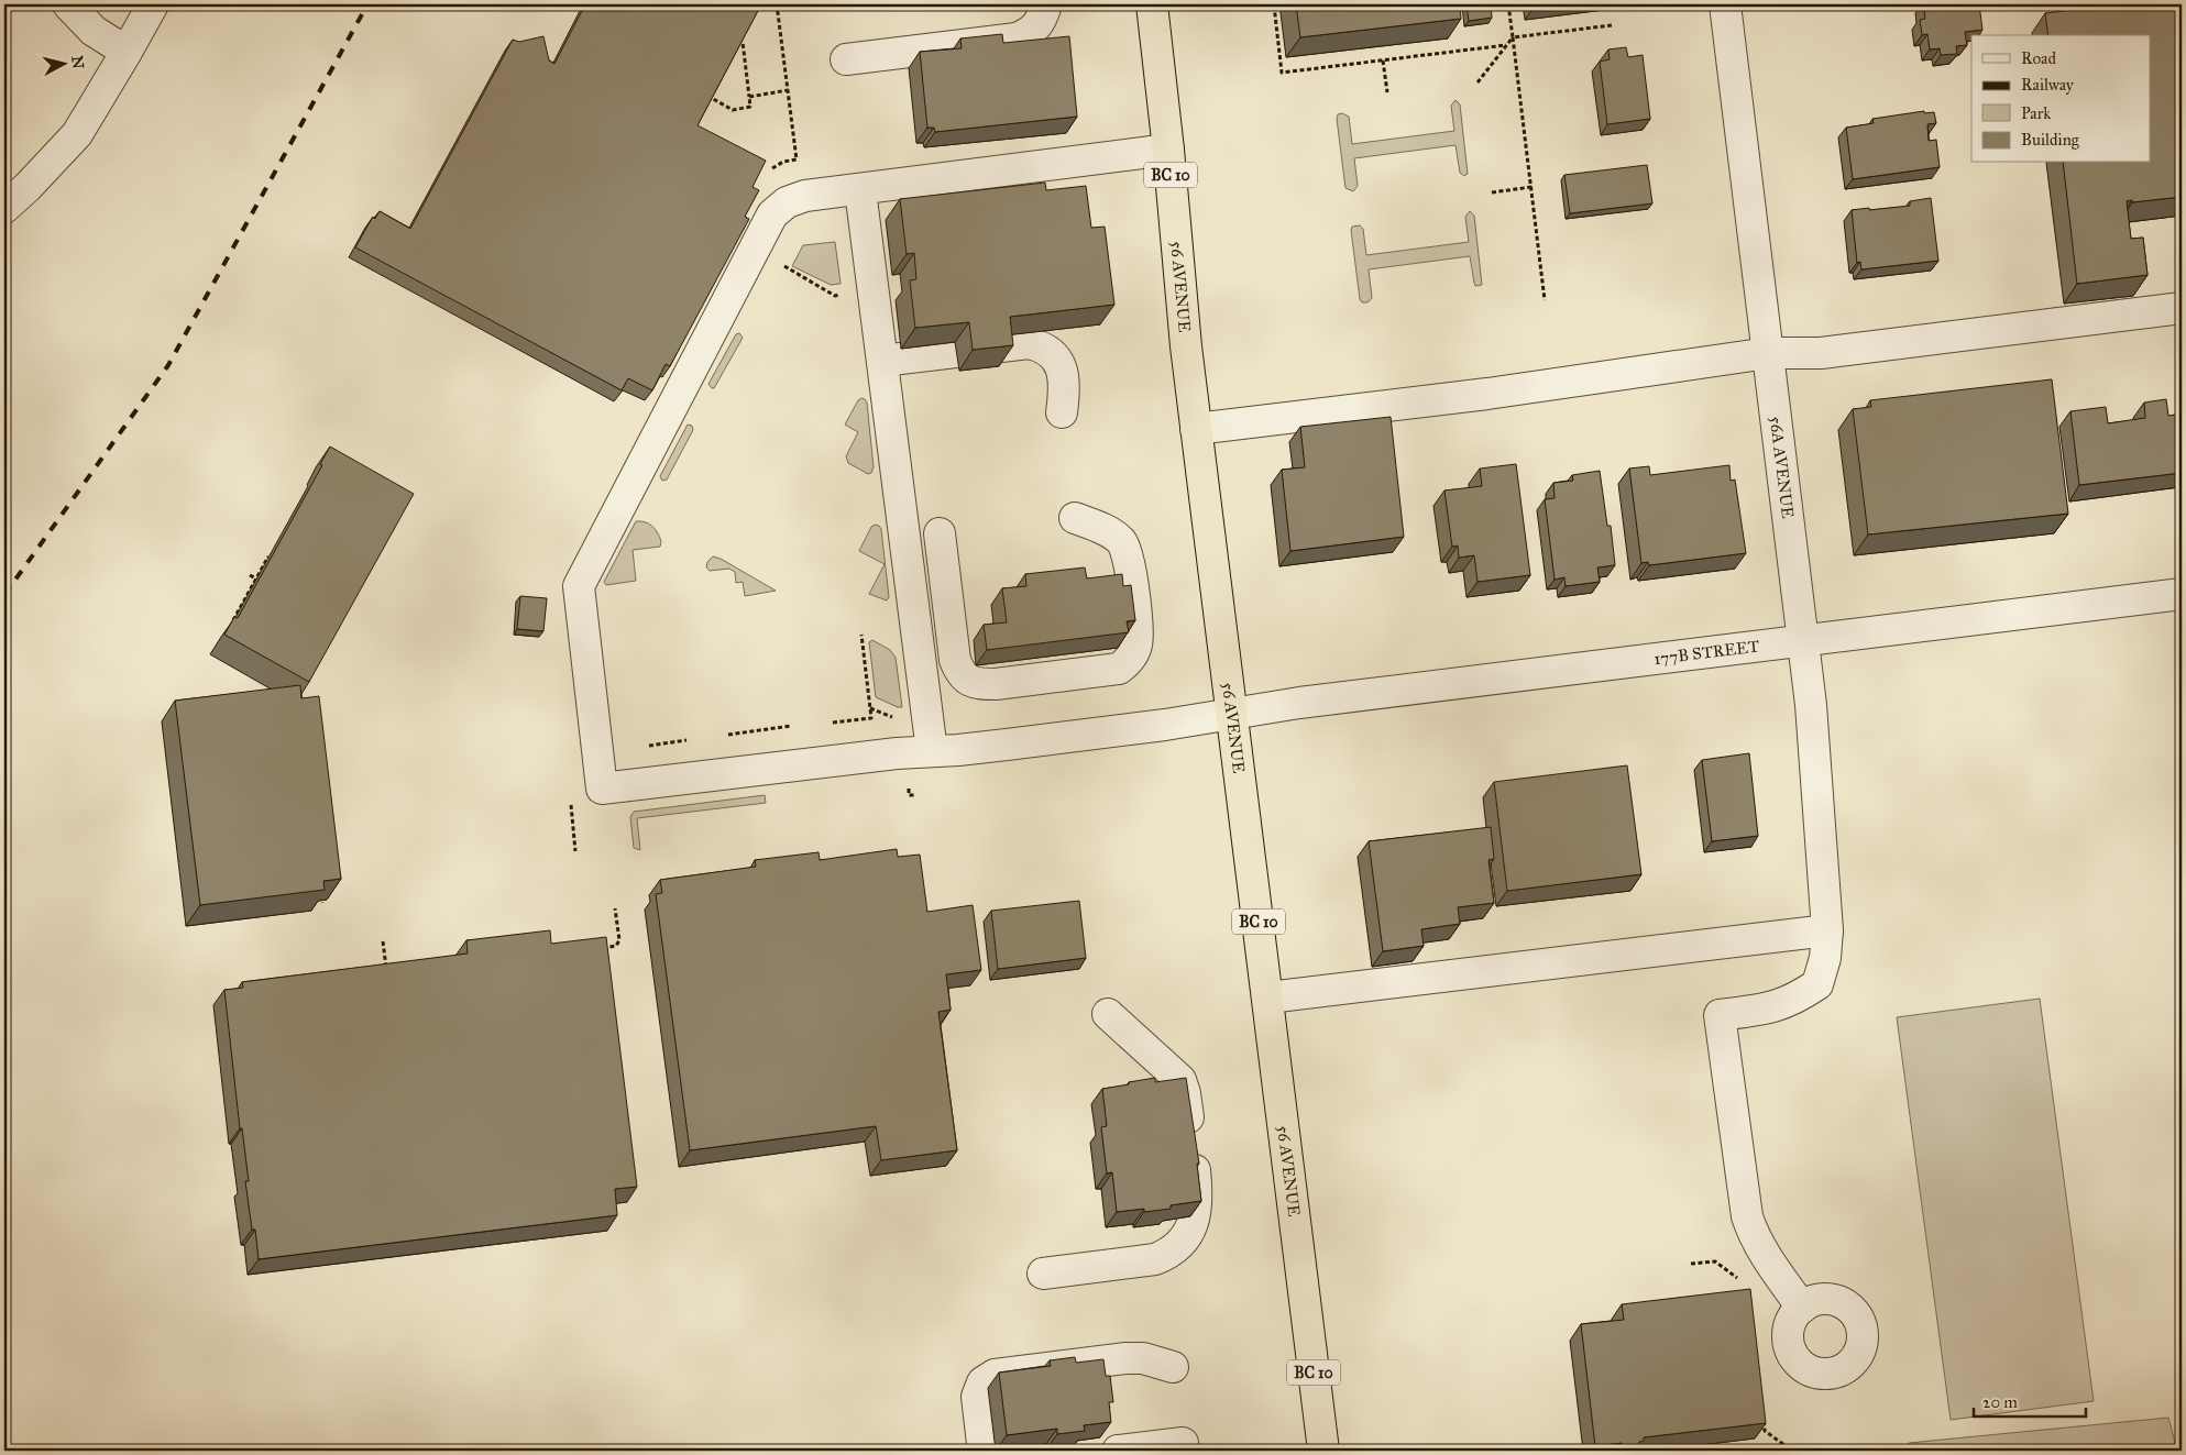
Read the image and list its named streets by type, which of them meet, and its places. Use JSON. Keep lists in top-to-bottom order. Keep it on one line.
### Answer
{"streets":{"highway":["BC 10","56 AVENUE"],"street":["56A AVENUE","177B STREET"]},"crossings":[["56 AVENUE","177B STREET"],["56A AVENUE","177B STREET"]],"legend":["Road","Railway","Park","Building"],"scale_bar":"20 m","north":"right"}
